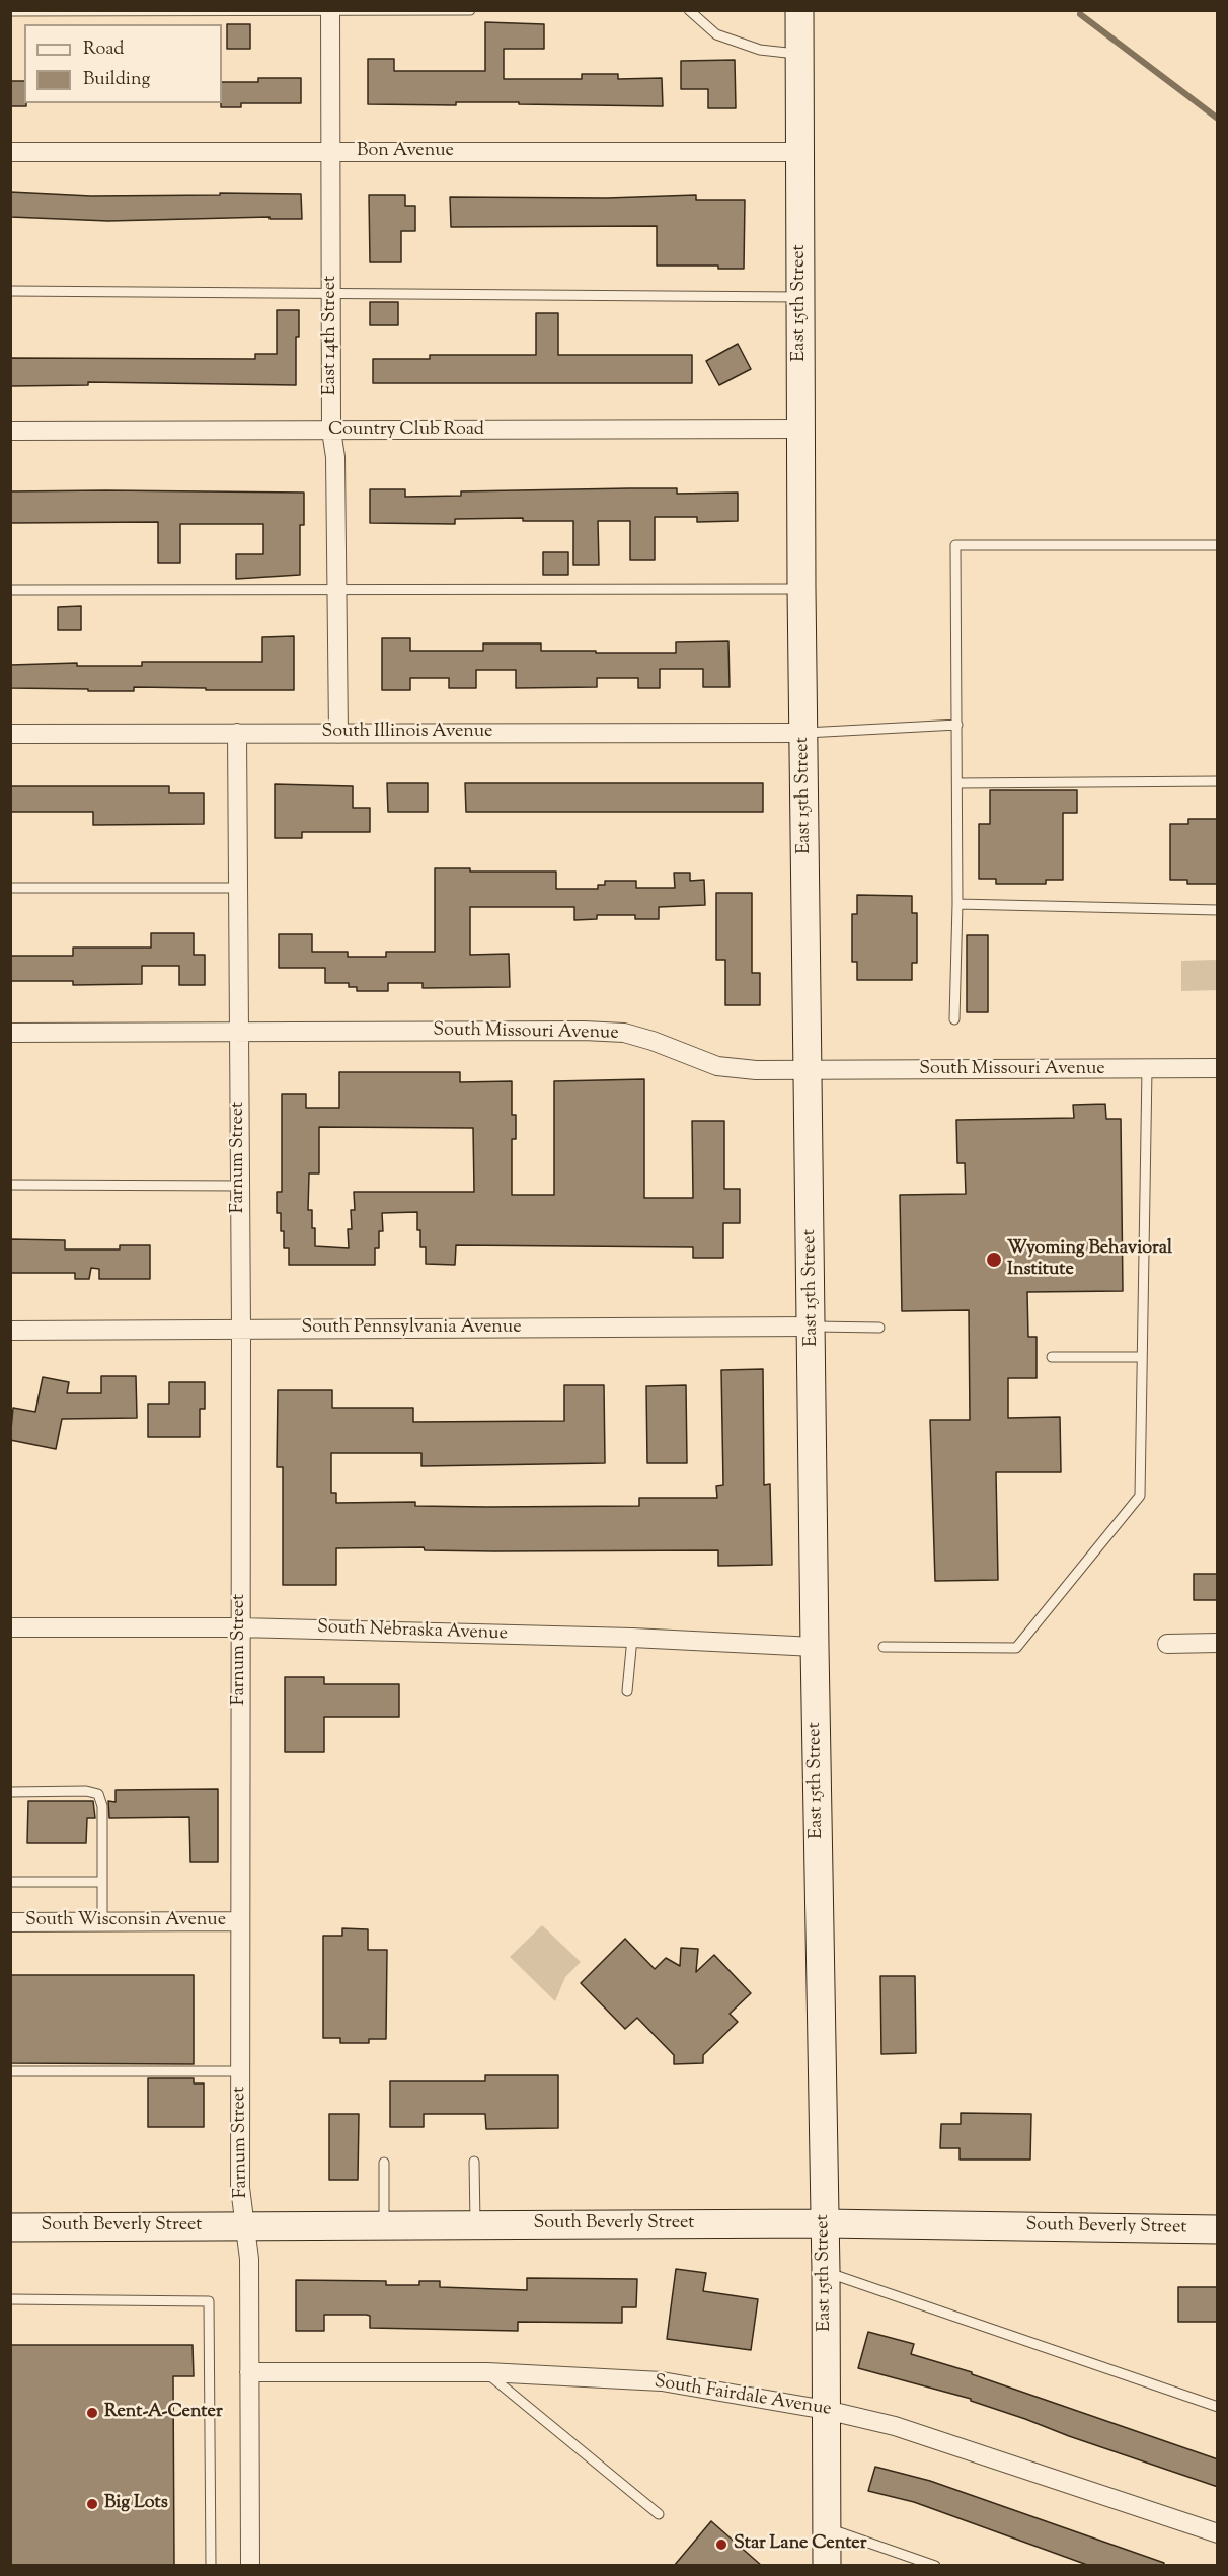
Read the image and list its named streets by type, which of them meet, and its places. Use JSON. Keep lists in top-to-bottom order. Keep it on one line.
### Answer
{"streets":{"main road":["East 15th Street","South Beverly Street"],"street":["Bon Avenue","East 14th Street","Country Club Road","South Illinois Avenue","South Missouri Avenue","Farnum Street","South Pennsylvania Avenue","South Nebraska Avenue","South Wisconsin Avenue","South Fairdale Avenue"]},"crossings":[["Bon Avenue","East 15th Street"],["Bon Avenue","East 14th Street"],["East 15th Street","Country Club Road"],["East 15th Street","South Illinois Avenue"],["East 15th Street","South Missouri Avenue"],["East 15th Street","South Pennsylvania Avenue"],["East 15th Street","South Nebraska Avenue"],["East 15th Street","South Beverly Street"],["East 15th Street","South Fairdale Avenue"],["East 14th Street","Country Club Road"],["East 14th Street","South Illinois Avenue"],["South Illinois Avenue","Farnum Street"],["South Missouri Avenue","Farnum Street"],["Farnum Street","South Pennsylvania Avenue"],["Farnum Street","South Nebraska Avenue"],["Farnum Street","South Wisconsin Avenue"],["Farnum Street","South Beverly Street"],["Farnum Street","South Fairdale Avenue"]],"places":["Wyoming Behavioral Institute","Rent-A-Center","Big Lots","Star Lane Center"],"legend":["Road","Building"]}
